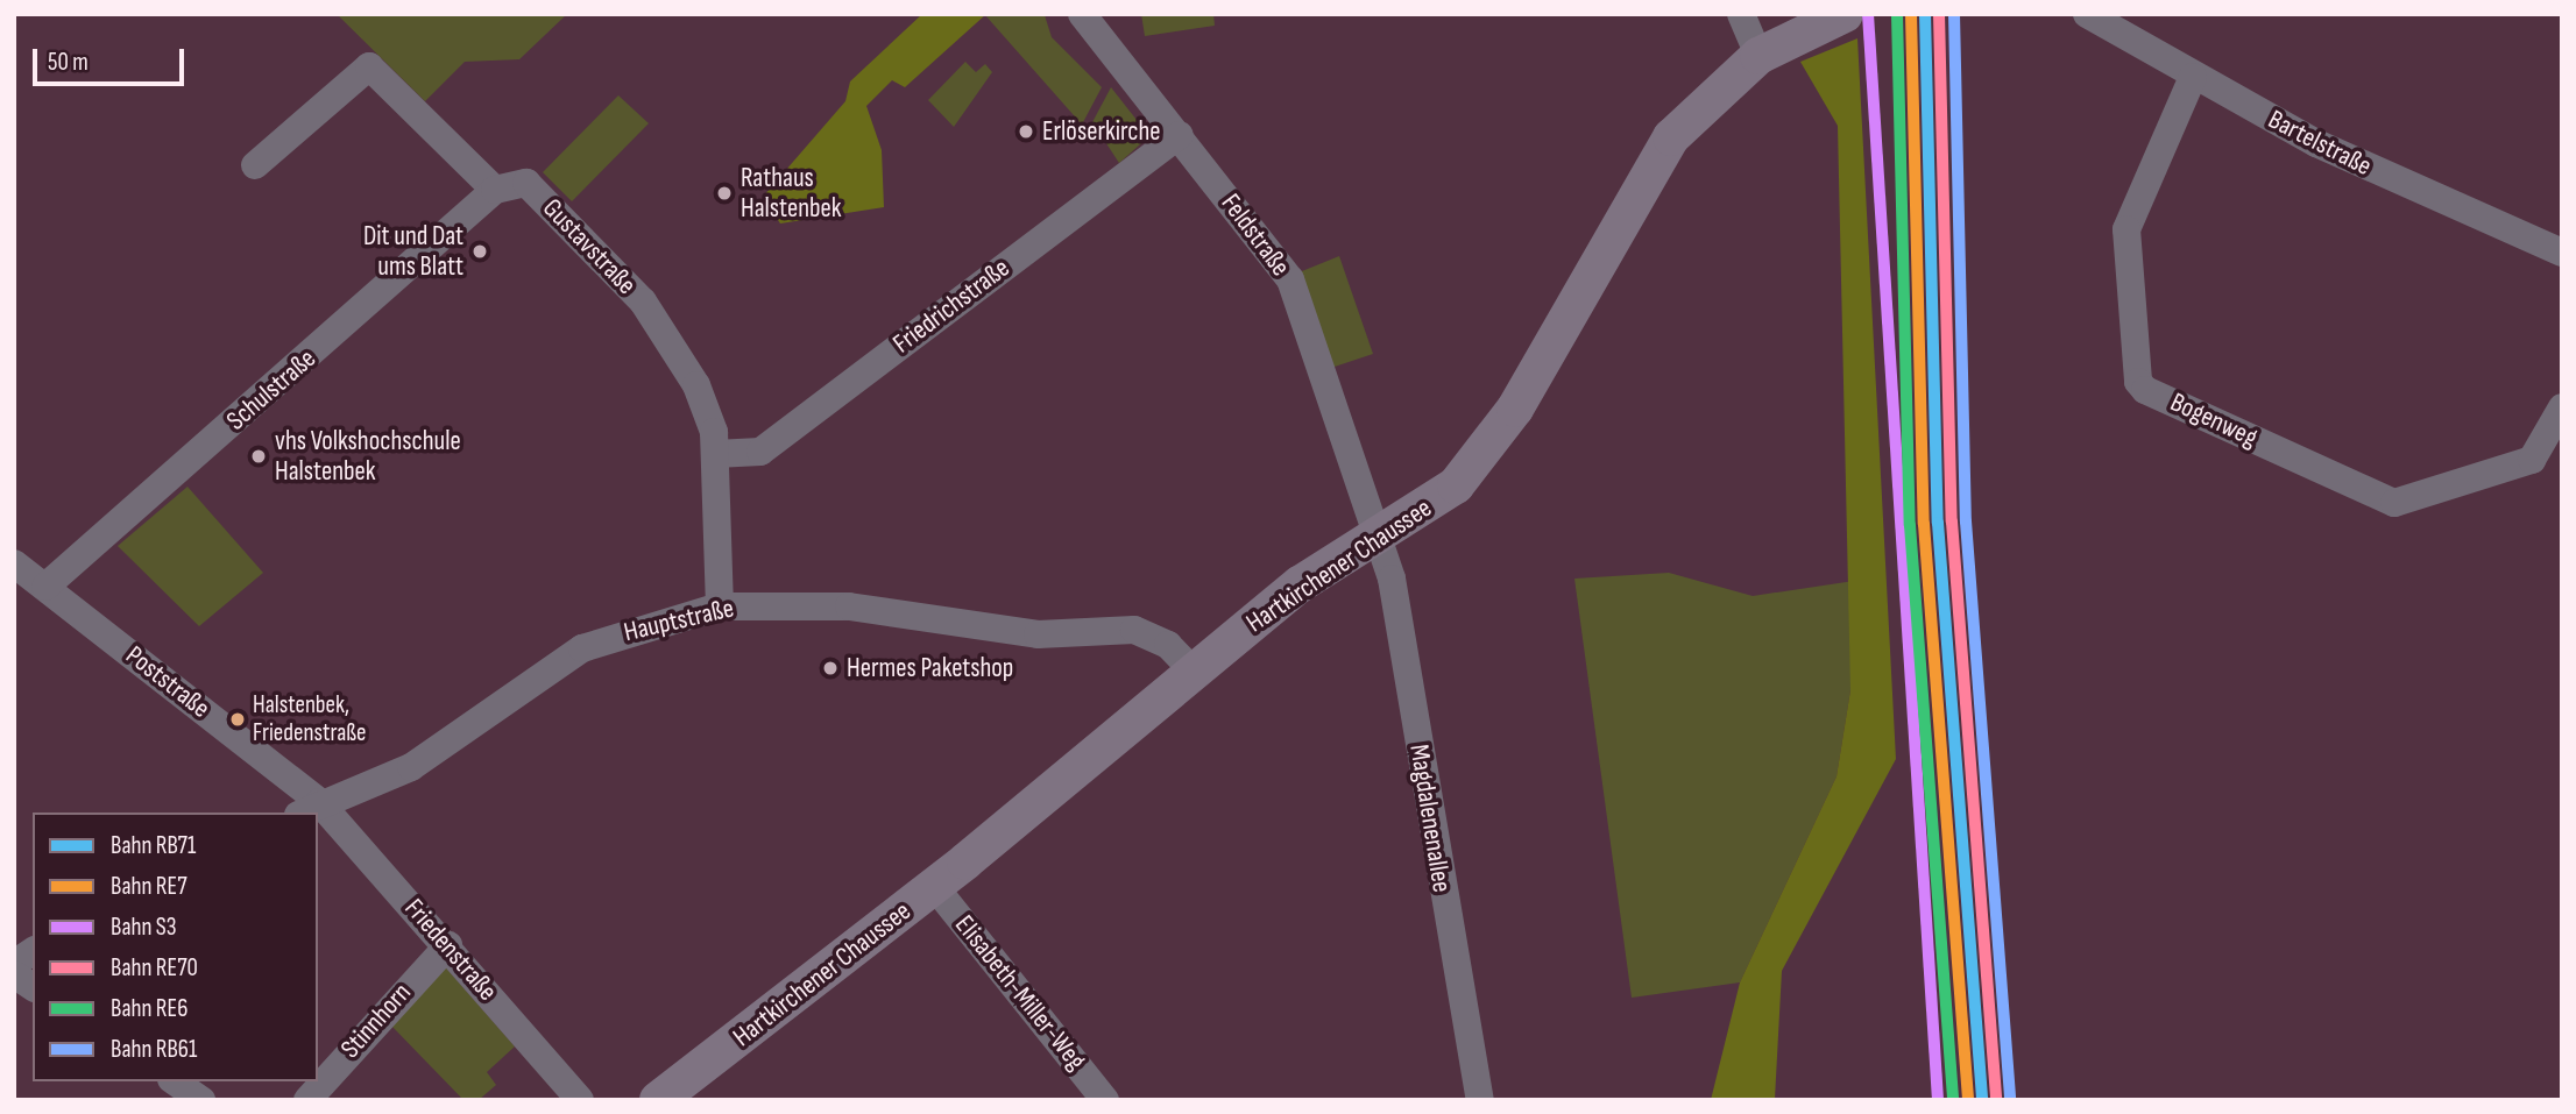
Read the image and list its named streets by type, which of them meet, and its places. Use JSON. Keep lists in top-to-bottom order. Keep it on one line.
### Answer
{"streets":{"main road":["Hartkirchener Chaussee"],"street":["Bartelstraße","Feldstraße","Gustavstraße","Friedrichstraße","Schulstraße","Bogenweg","Hauptstraße","Poststraße","Magdalenenallee","Friedenstraße","Elisabeth-Miller-Weg","Stinnhorn"]},"crossings":[["Bartelstraße","Bogenweg"],["Feldstraße","Friedrichstraße"],["Feldstraße","Hartkirchener Chaussee"],["Feldstraße","Magdalenenallee"],["Gustavstraße","Friedrichstraße"],["Gustavstraße","Schulstraße"],["Gustavstraße","Hauptstraße"],["Schulstraße","Poststraße"],["Hartkirchener Chaussee","Hauptstraße"],["Hartkirchener Chaussee","Magdalenenallee"],["Hartkirchener Chaussee","Elisabeth-Miller-Weg"],["Hauptstraße","Poststraße"],["Friedenstraße","Stinnhorn"]],"places":["Erlöserkirche","Rathaus Halstenbek","Dit und Dat ums Blatt","vhs Volkshochschule Halstenbek","Hermes Paketshop","Halstenbek, Friedenstraße"],"lines":["rail line RB71","rail line RE7","rail line S3","rail line RE70","rail line RB61","rail line RE6"],"legend":["Bahn RB71","Bahn RE7","Bahn S3","Bahn RE70","Bahn RE6","Bahn RB61"],"scale_bar":"50 m"}
